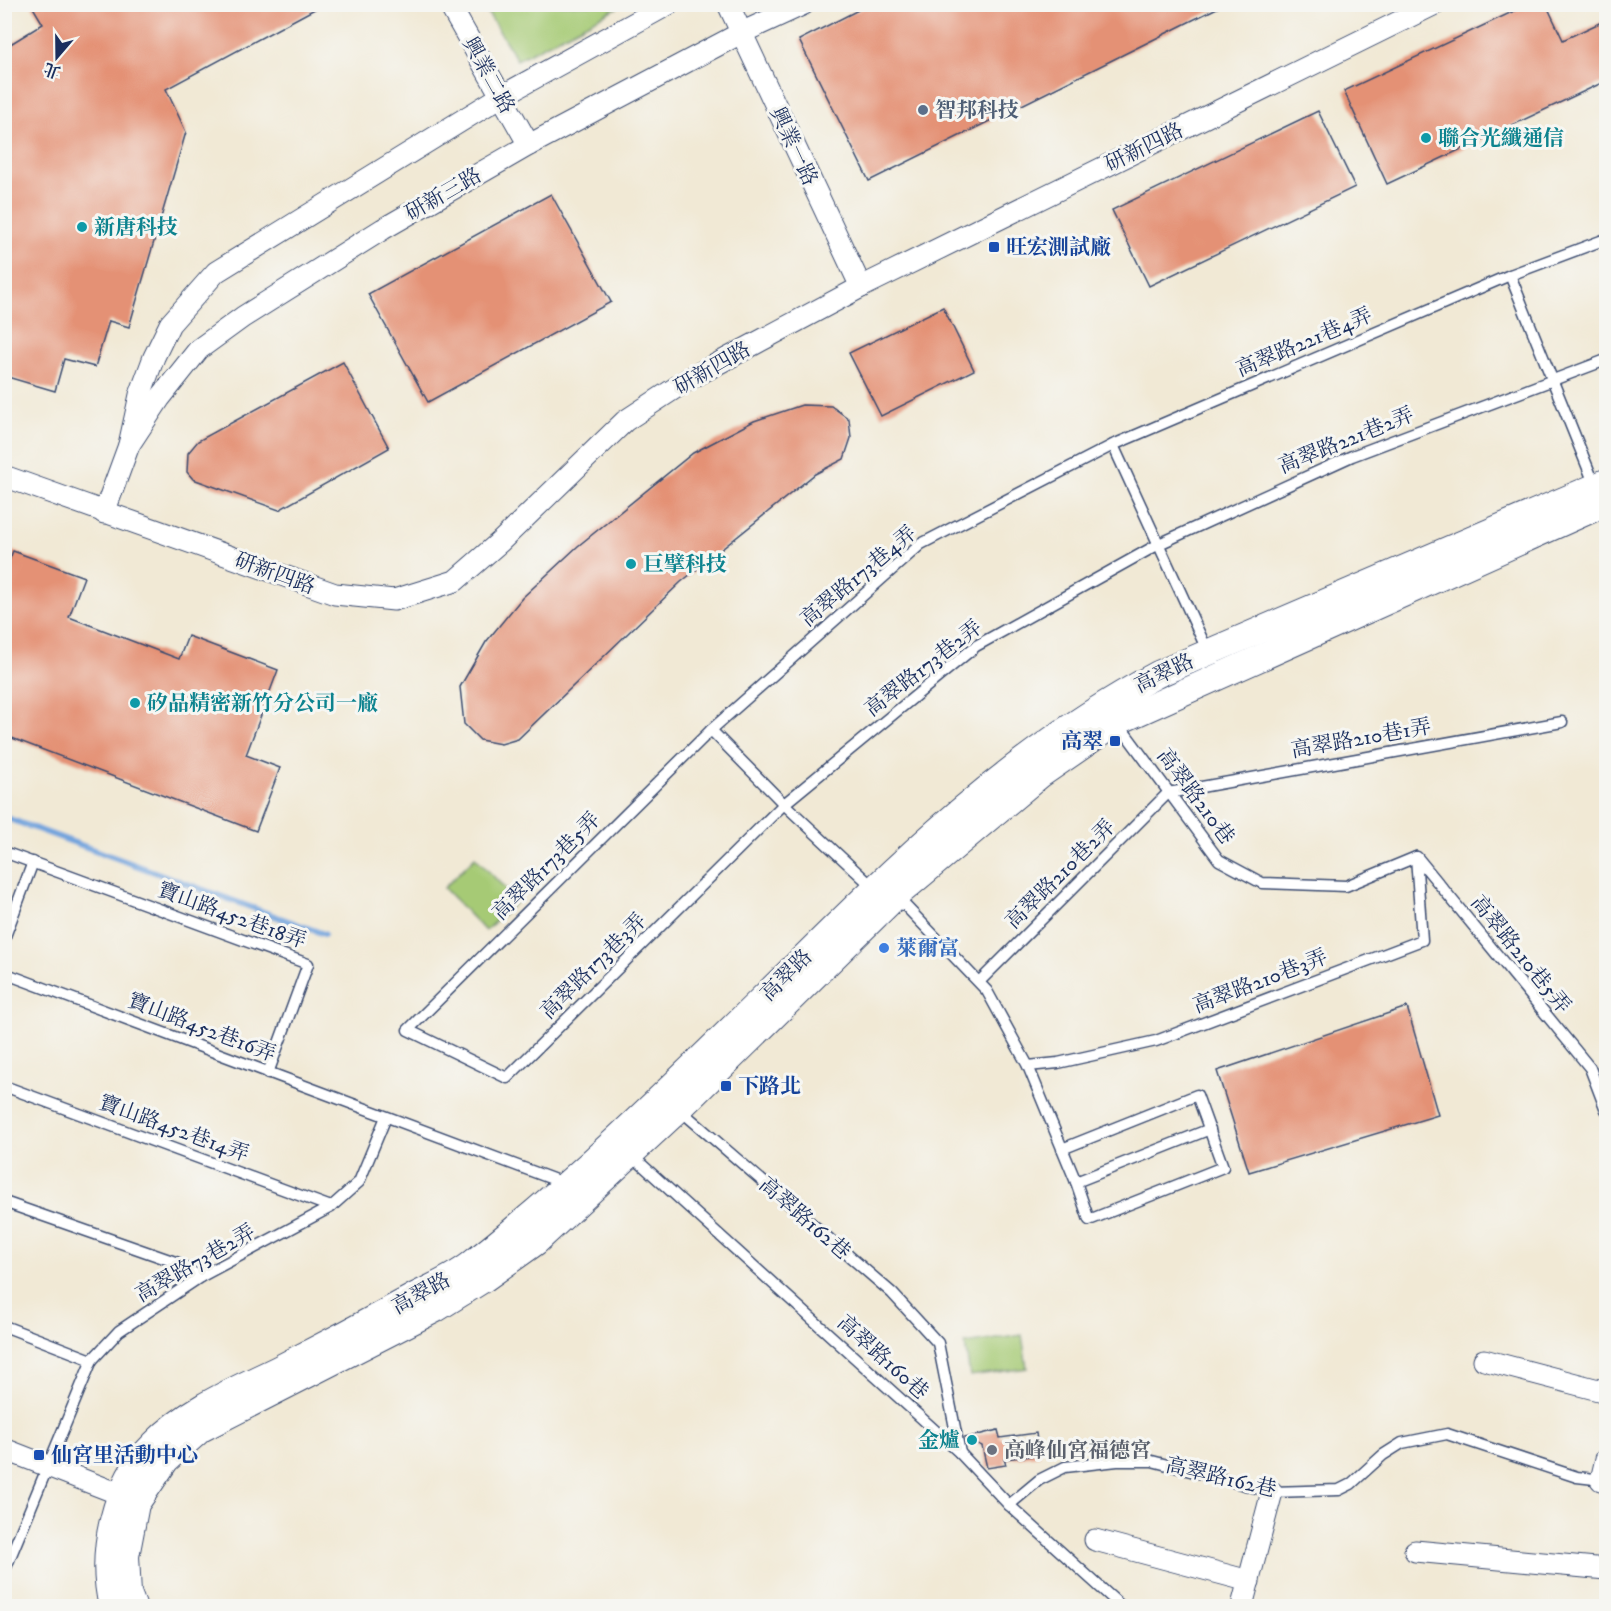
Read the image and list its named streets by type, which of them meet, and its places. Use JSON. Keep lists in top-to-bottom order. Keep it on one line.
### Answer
{"streets":{"street":["興業二路","興業一路","研新四路","研新三路","高翠路","高翠路162巷"],"lane":["高翠路221巷4弄","高翠路221巷2弄","高翠路173巷4弄","高翠路173巷2弄","高翠路210巷1弄","高翠路210巷","高翠路173巷5弄","高翠路210巷2弄","寶山路452巷18弄","高翠路210巷5弄","高翠路173巷3弄","高翠路210巷3弄","寶山路452巷16弄","寶山路452巷14弄","高翠路73巷2弄","高翠路160巷"]},"crossings":[["興業二路","研新三路"],["興業一路","研新四路"],["興業一路","研新三路"],["研新四路","研新三路"],["高翠路221巷4弄","高翠路173巷4弄"],["高翠路221巷2弄","高翠路173巷2弄"],["高翠路173巷4弄","高翠路173巷5弄"],["高翠路173巷2弄","高翠路173巷3弄"],["高翠路","高翠路210巷"],["高翠路","寶山路452巷16弄"],["高翠路","高翠路162巷"],["高翠路","高翠路160巷"],["高翠路210巷1弄","高翠路210巷"],["高翠路210巷1弄","高翠路210巷2弄"],["高翠路210巷","高翠路210巷2弄"],["高翠路210巷","高翠路210巷5弄"],["高翠路210巷","高翠路210巷3弄"],["高翠路173巷5弄","高翠路173巷3弄"],["寶山路452巷18弄","寶山路452巷16弄"],["高翠路210巷5弄","高翠路210巷3弄"],["寶山路452巷16弄","高翠路73巷2弄"],["寶山路452巷14弄","高翠路73巷2弄"],["高翠路162巷","高翠路160巷"]],"places":{"other":["智邦科技","聯合光纖通信","新唐科技","巨擘科技","矽品精密新竹分公司一廠","萊爾富","金爐","高峰仙宮福德宮"],"transit":["旺宏測試廠","高翠","下路北","仙宮里活動中心"]},"north":"bottom"}
